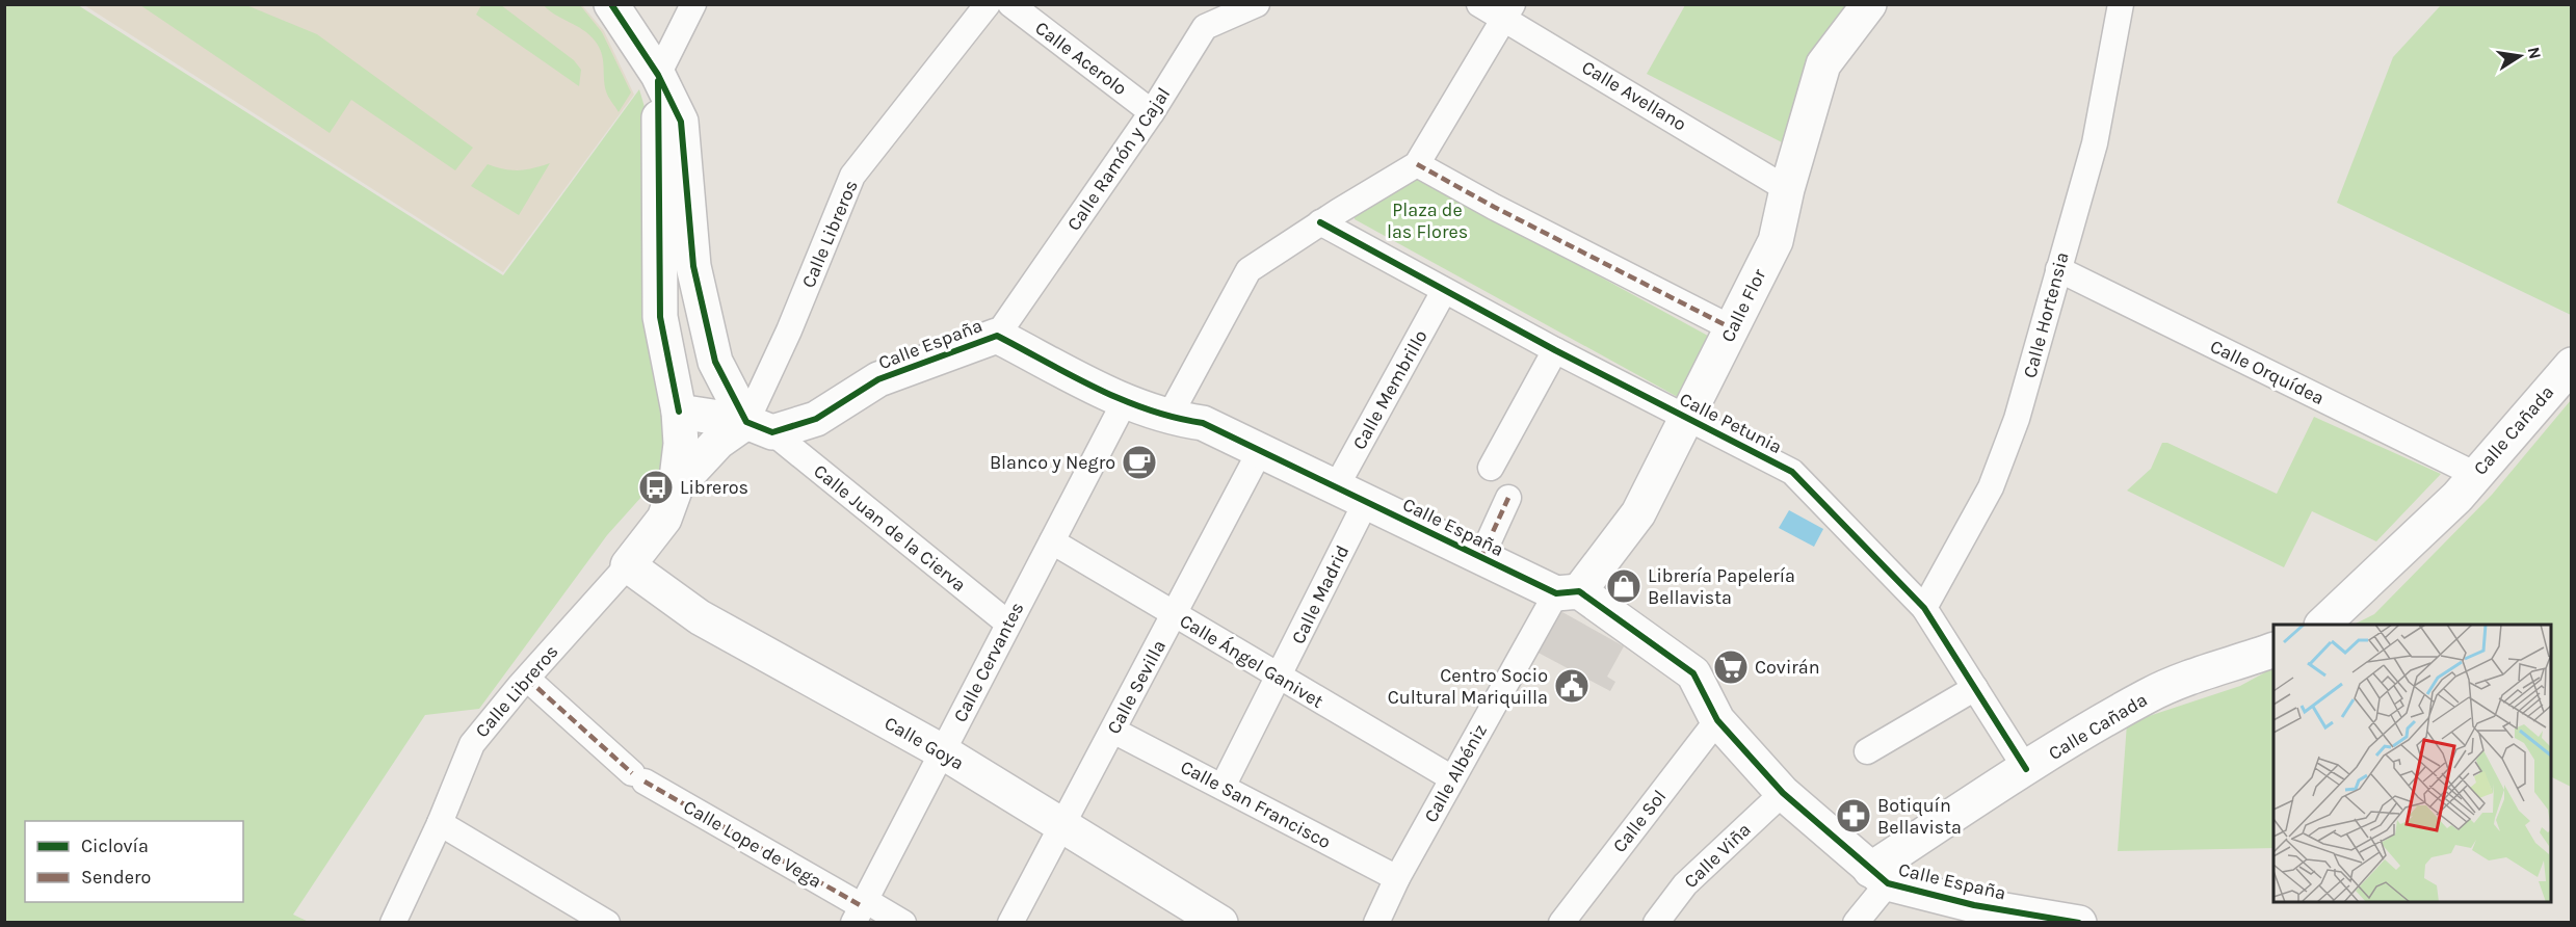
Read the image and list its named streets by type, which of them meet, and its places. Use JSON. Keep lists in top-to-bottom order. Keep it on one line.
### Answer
{"streets":{"street":["Calle Acerolo","Calle Avellano","Calle Ramón y Cajal","Calle Libreros","Calle Flor","Calle Hortensia","Calle España","Calle Orquídea","Calle Membrillo","Calle Petunia","Calle Cañada","Calle Juan de la Cierva","Calle Madrid","Calle Ángel Ganivet","Calle Cervantes","Calle Sevilla","Calle Goya","Calle Albéniz","Calle San Francisco","Calle Sol","Calle Lope de Vega","Calle Viña"]},"crossings":[["Calle Acerolo","Calle Ramón y Cajal"],["Calle Avellano","Calle Flor"],["Calle Ramón y Cajal","Calle España"],["Calle Libreros","Calle España"],["Calle Libreros","Calle Juan de la Cierva"],["Calle Libreros","Calle Goya"],["Calle Libreros","Calle Lope de Vega"],["Calle Flor","Calle España"],["Calle Flor","Calle Petunia"],["Calle Flor","Calle Albéniz"],["Calle Hortensia","Calle Orquídea"],["Calle Hortensia","Calle Petunia"],["Calle España","Calle Membrillo"],["Calle España","Calle Cañada"],["Calle España","Calle Juan de la Cierva"],["Calle España","Calle Madrid"],["Calle España","Calle Cervantes"],["Calle España","Calle Sevilla"],["Calle España","Calle Albéniz"],["Calle España","Calle Sol"],["Calle España","Calle Viña"],["Calle Orquídea","Calle Cañada"],["Calle Membrillo","Calle Petunia"],["Calle Petunia","Calle Cañada"],["Calle Juan de la Cierva","Calle Cervantes"],["Calle Madrid","Calle Ángel Ganivet"],["Calle Madrid","Calle San Francisco"],["Calle Ángel Ganivet","Calle Cervantes"],["Calle Ángel Ganivet","Calle Sevilla"],["Calle Ángel Ganivet","Calle Albéniz"],["Calle Cervantes","Calle Goya"],["Calle Cervantes","Calle Lope de Vega"],["Calle Sevilla","Calle Goya"],["Calle Sevilla","Calle San Francisco"],["Calle Albéniz","Calle San Francisco"]],"parks":["Plaza de las Flores"],"places":{"cafe":["Blanco y Negro"],"bus stop":["Libreros"],"shop":["Librería Papelería Bellavista"],"supermarket":["Covirán"],"public building":["Centro Socio Cultural Mariquilla"],"pharmacy":["Botiquín Bellavista"]},"legend":["Ciclovía","Sendero"],"north":"right"}
